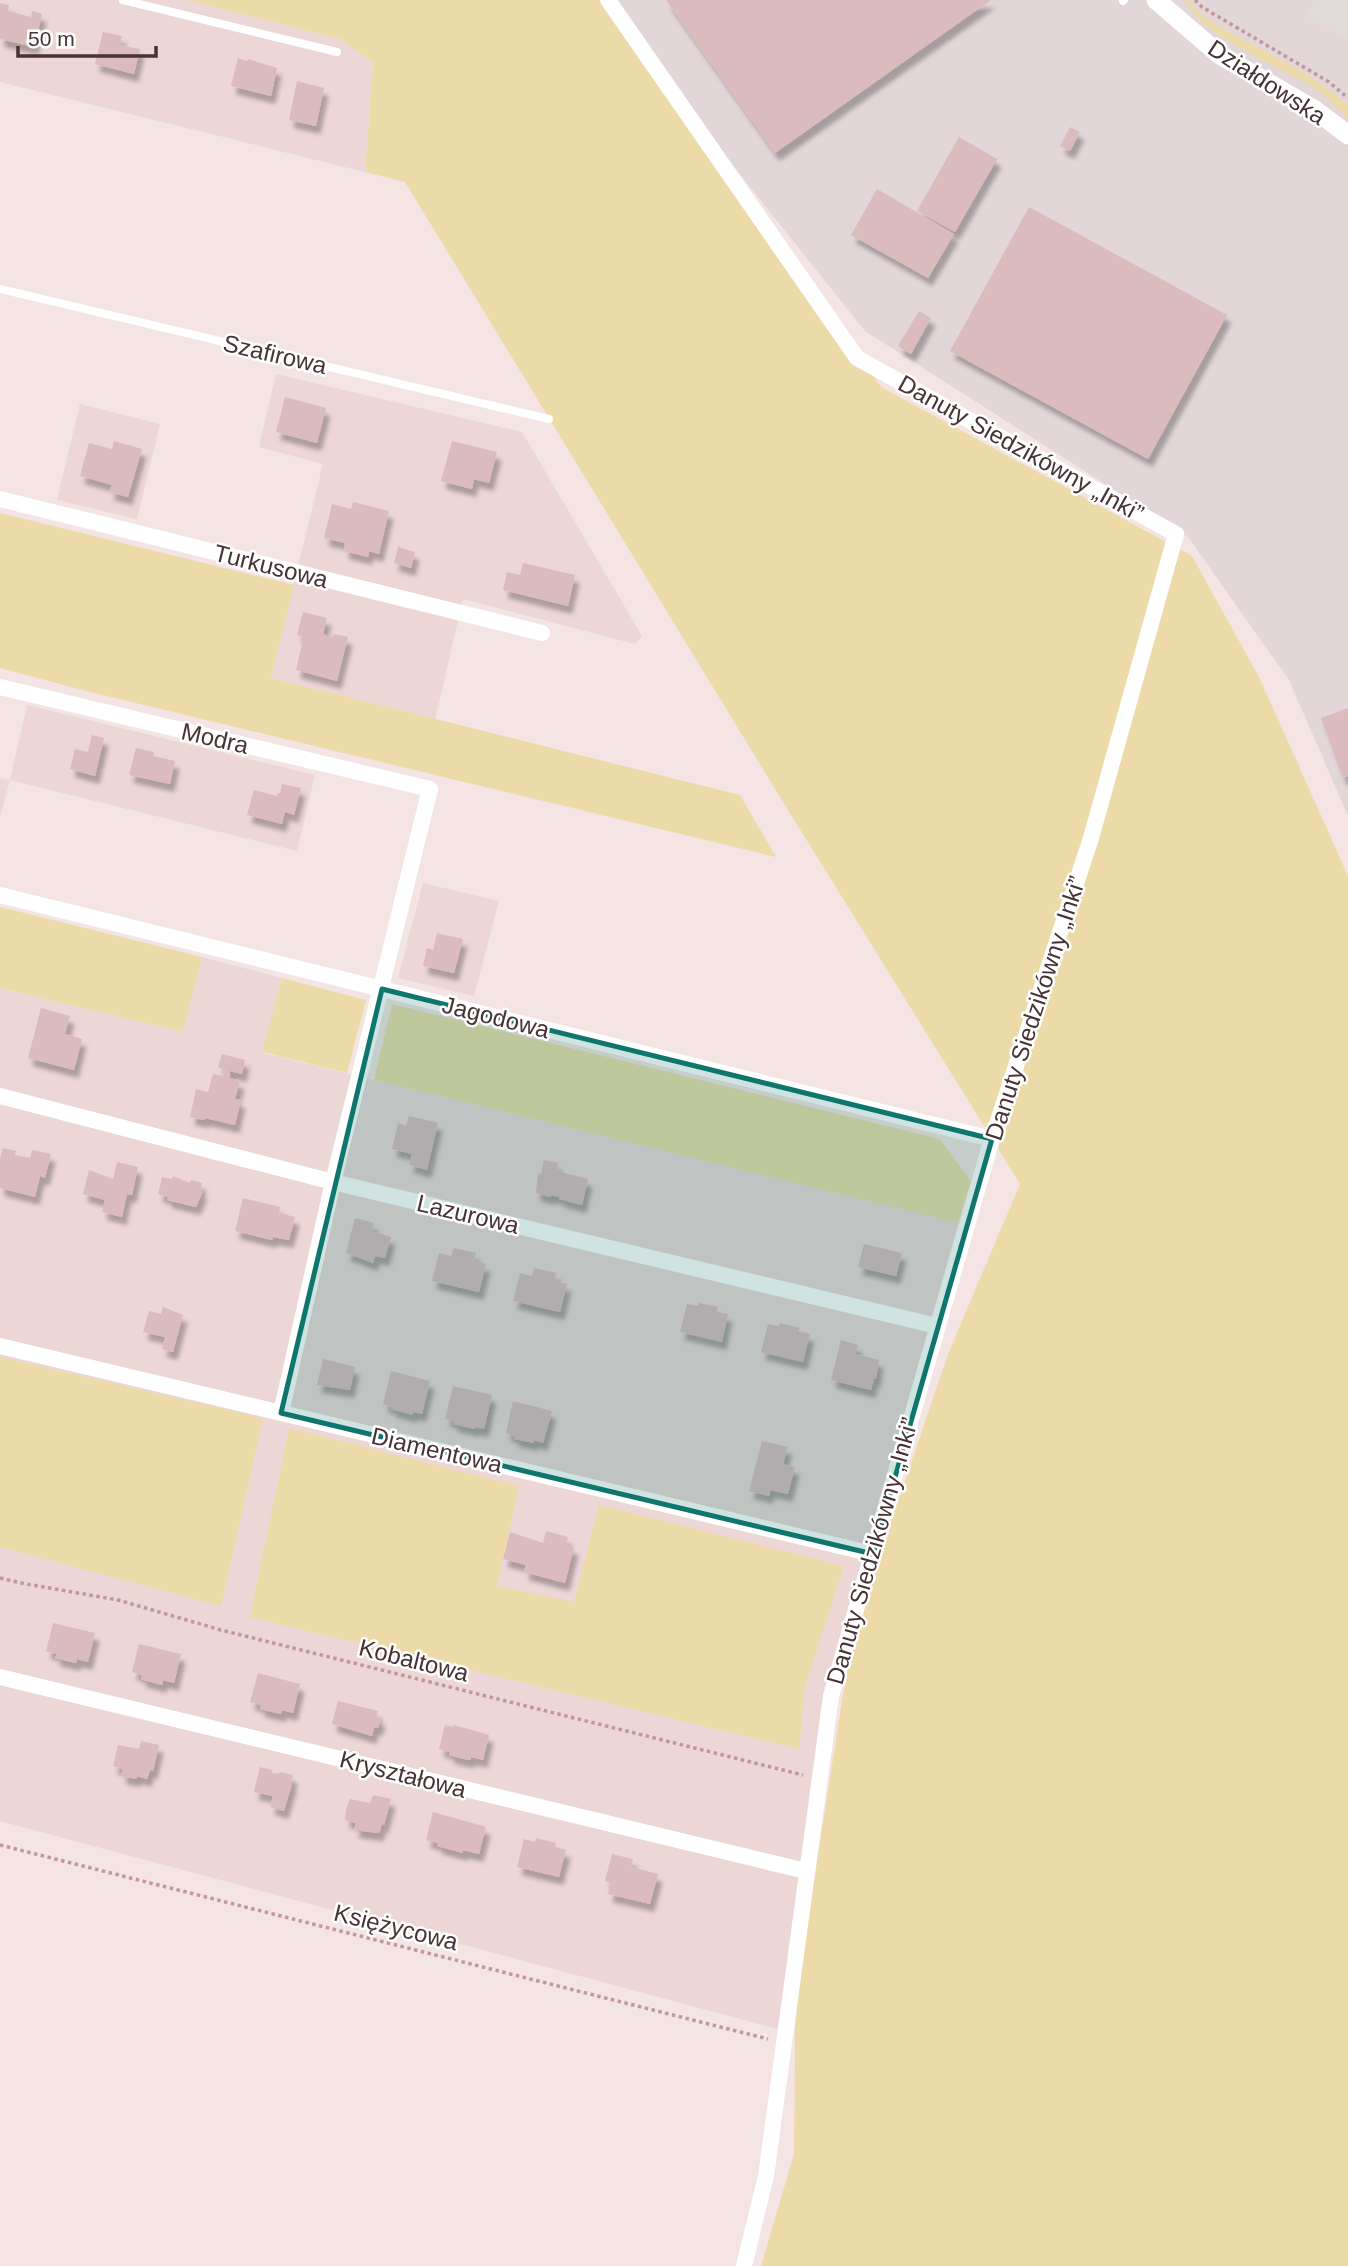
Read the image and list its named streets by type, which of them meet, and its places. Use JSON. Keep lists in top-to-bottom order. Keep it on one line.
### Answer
{"streets":{"street":["Działdowska","Danuty Siedzikówny „Inki”","Turkusowa","Modra","Jagodowa","Lazurowa","Diamentowa","Kryształowa"],"lane":["Szafirowa"],"path":["Kobaltowa","Księżycowa"]},"crossings":[["Danuty Siedzikówny „Inki”","Jagodowa"],["Danuty Siedzikówny „Inki”","Lazurowa"],["Danuty Siedzikówny „Inki”","Diamentowa"],["Danuty Siedzikówny „Inki”","Kobaltowa"],["Danuty Siedzikówny „Inki”","Kryształowa"],["Danuty Siedzikówny „Inki”","Księżycowa"],["Modra","Jagodowa"]],"scale_bar":"50 m"}
